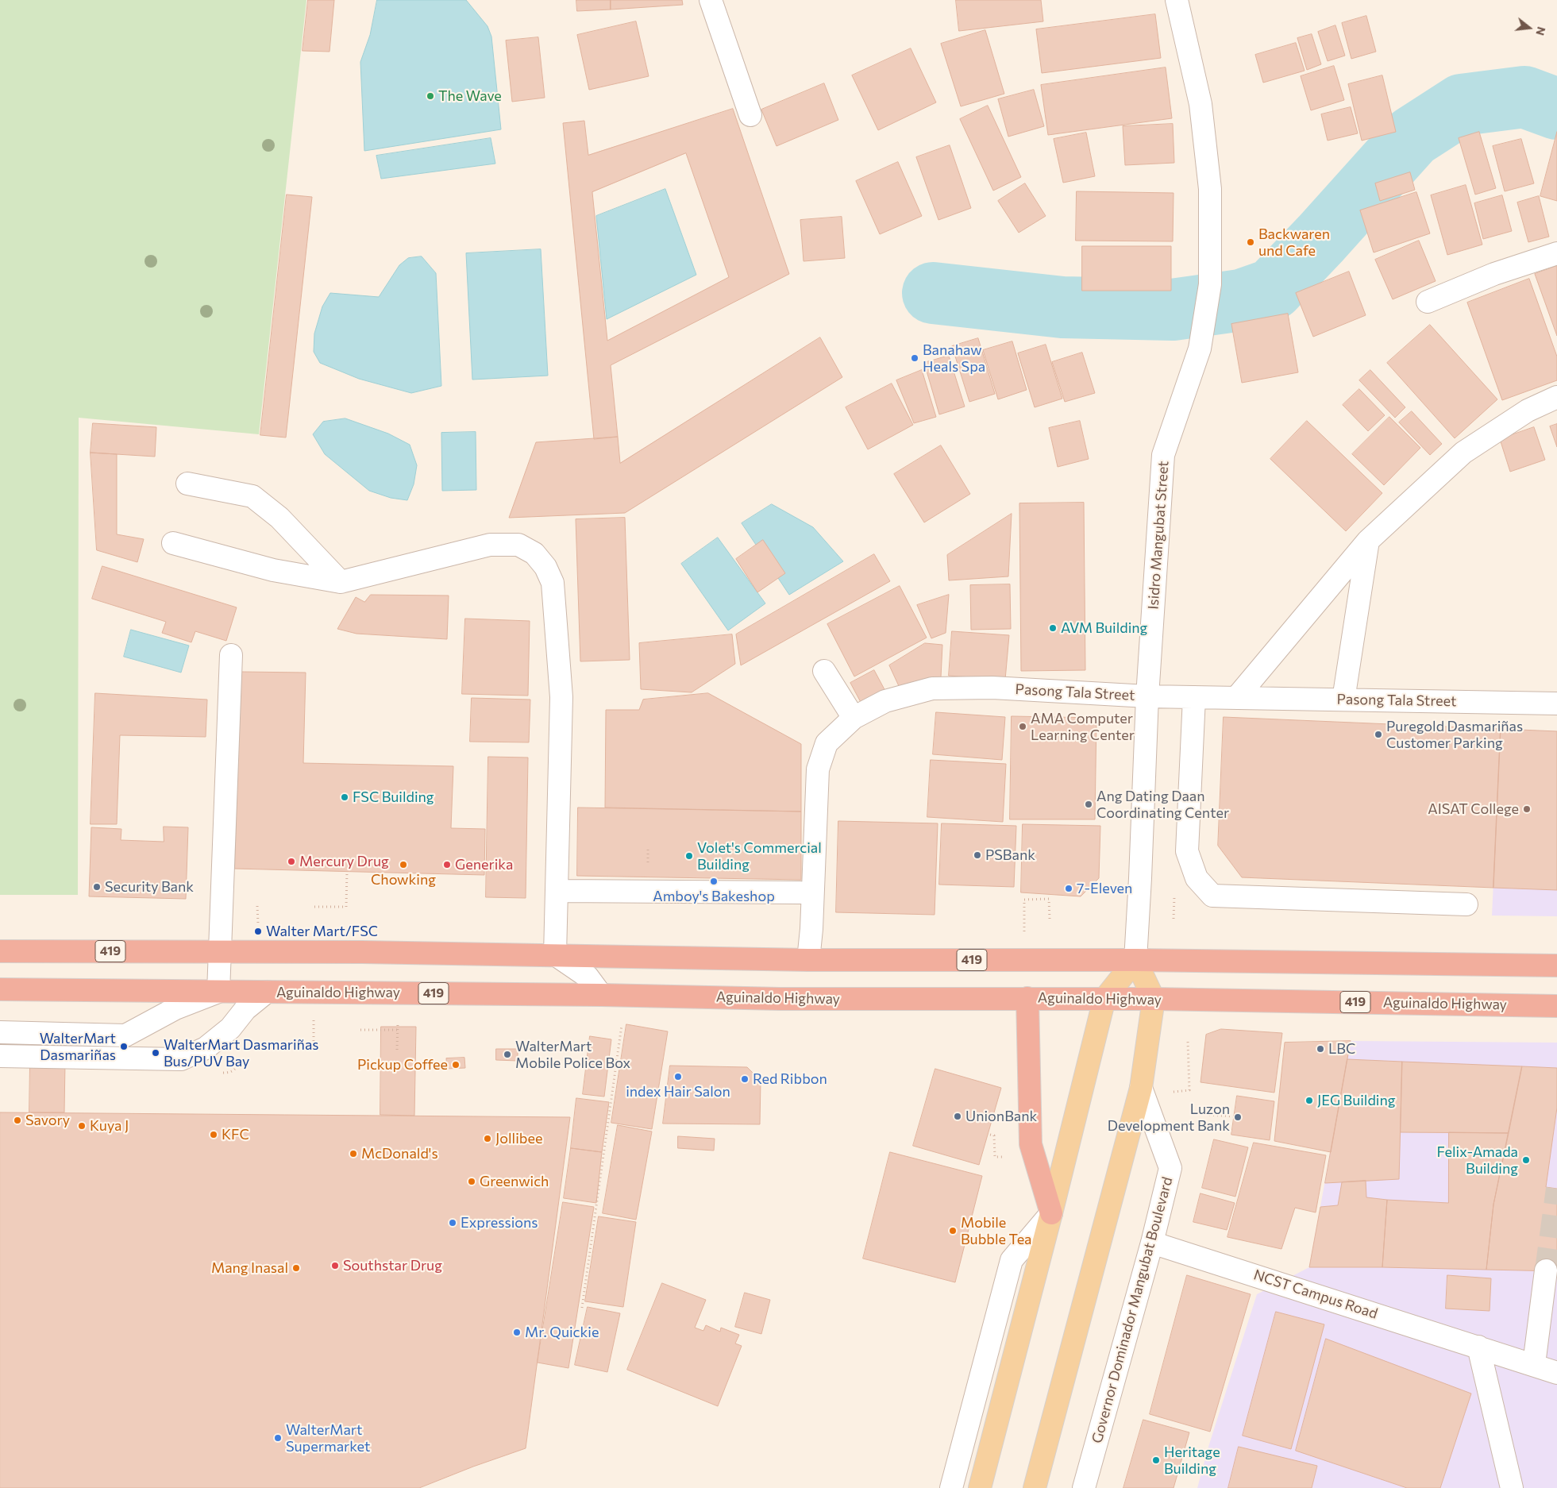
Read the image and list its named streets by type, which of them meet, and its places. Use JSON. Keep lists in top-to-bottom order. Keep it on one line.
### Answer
{"streets":{"highway":["419","Aguinaldo Highway"],"main road":["Governor Dominador Mangubat Boulevard"],"street":["Isidro Mangubat Street","Pasong Tala Street","NCST Campus Road"]},"crossings":[["Isidro Mangubat Street","Pasong Tala Street"],["Isidro Mangubat Street","419"],["Pasong Tala Street","419"],["Aguinaldo Highway","Governor Dominador Mangubat Boulevard"],["NCST Campus Road","Governor Dominador Mangubat Boulevard"]],"places":["The Wave","Backwaren und Cafe","Banahaw Heals Spa","AVM Building","AMA Computer Learning Center","Puregold Dasmariñas Customer Parking","FSC Building","Ang Dating Daan Coordinating Center","AISAT College","PSBank","Volet's Commercial Building","Mercury Drug","Chowking","Generika","Amboy's Bakeshop","Security Bank","7-Eleven","Walter Mart/FSC","WalterMart Dasmariñas","LBC","WalterMart Dasmariñas Bus/PUV Bay","WalterMart Mobile Police Box","Pickup Coffee","index Hair Salon","Red Ribbon","JEG Building","UnionBank","Luzon Development Bank","Savory","Kuya J","KFC","Jollibee","McDonald's","Felix-Amada Building","Greenwich","Expressions","Mobile Bubble Tea","Southstar Drug","Mang Inasal","Mr. Quickie","WalterMart Supermarket","Heritage Building"],"north":"right"}
